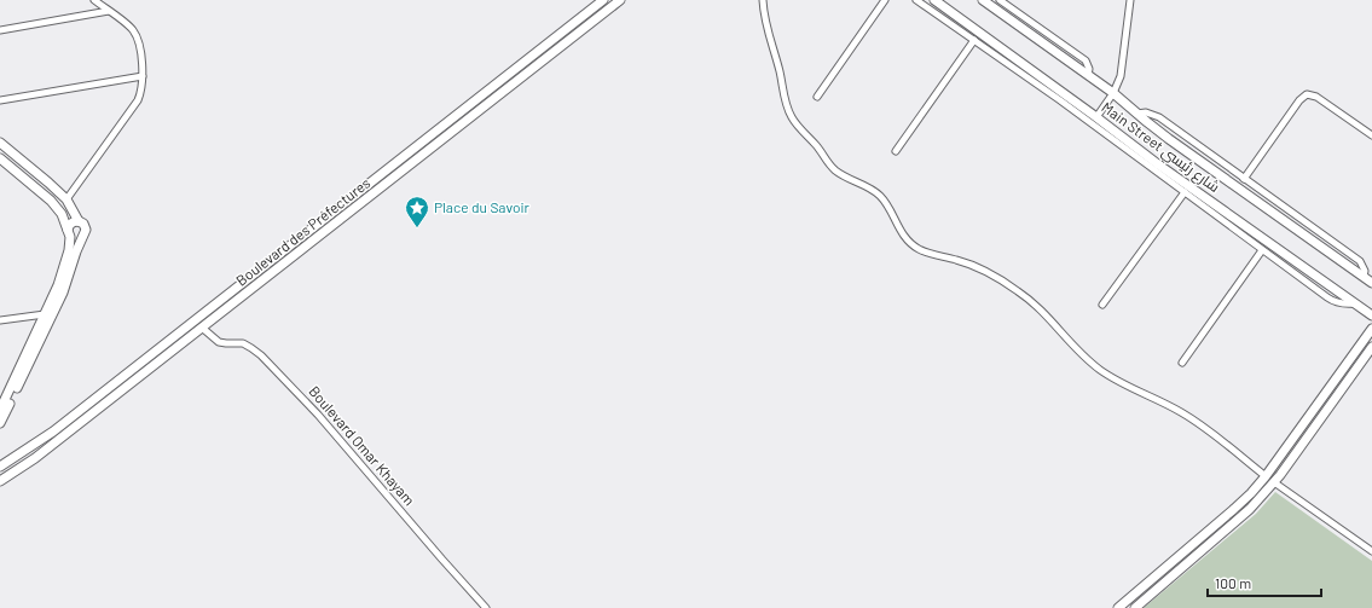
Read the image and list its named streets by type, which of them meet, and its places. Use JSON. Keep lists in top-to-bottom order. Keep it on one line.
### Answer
{"streets":{"street":["Main Street شارع رئيسي","Boulevard des Préfectures","Boulevard Omar Khayam"]},"crossings":[["Boulevard des Préfectures","Boulevard Omar Khayam"]],"places":{"place":["Place du Savoir"]},"scale_bar":"100 m"}
